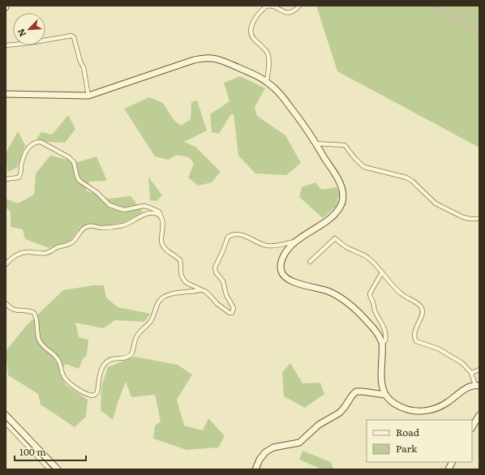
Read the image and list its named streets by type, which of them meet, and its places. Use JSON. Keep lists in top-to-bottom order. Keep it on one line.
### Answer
{"legend":["Road","Park"],"scale_bar":"100 m","north":"bottom left"}
